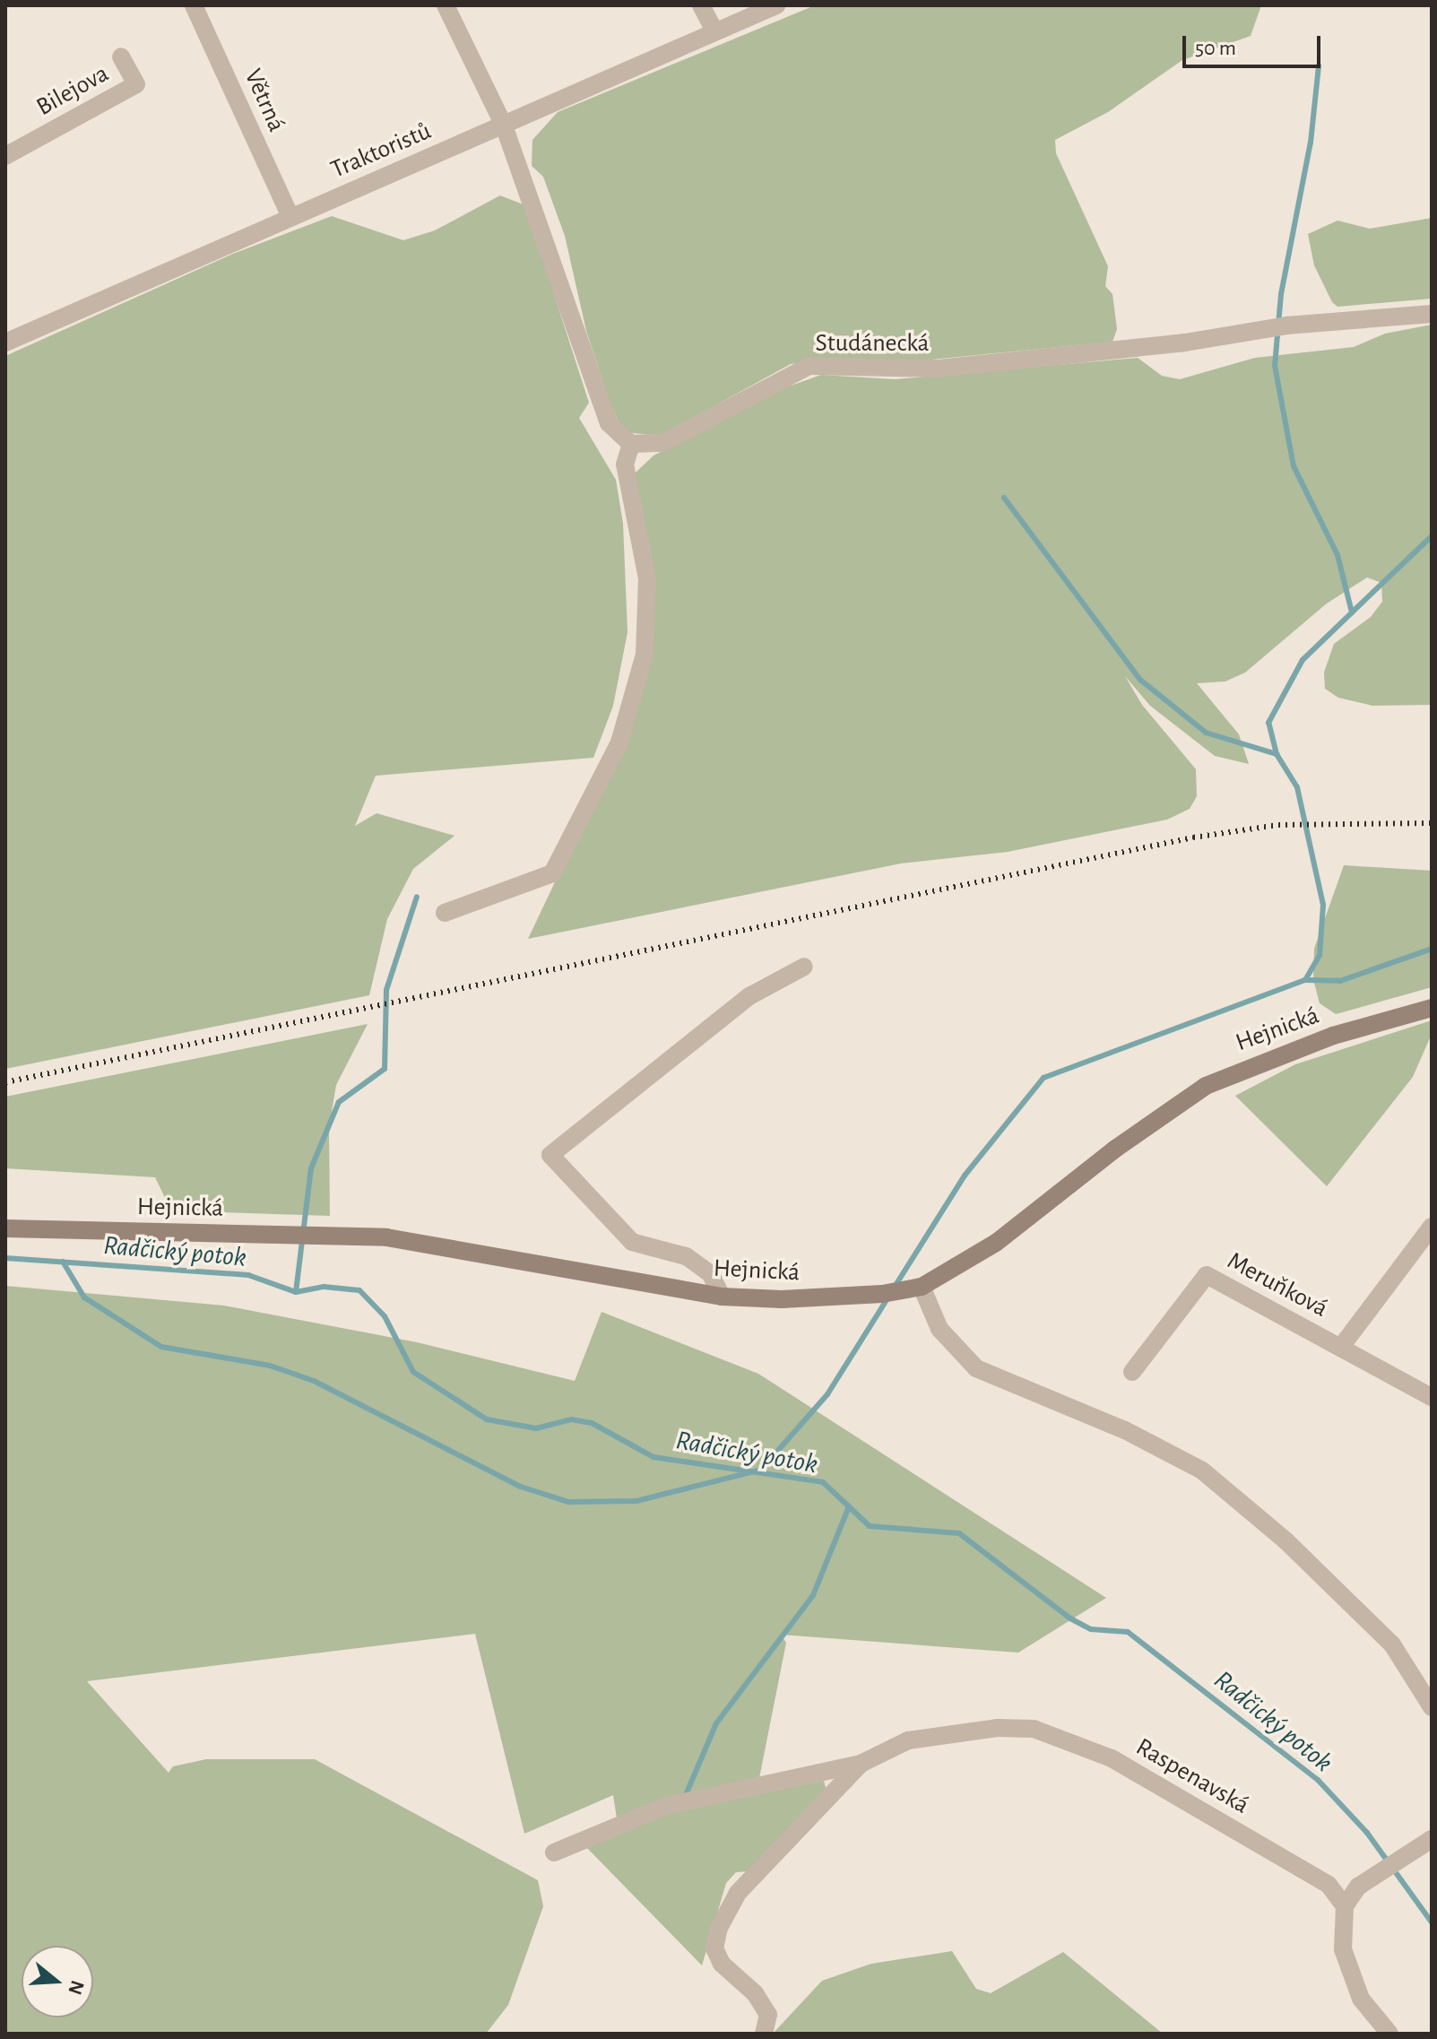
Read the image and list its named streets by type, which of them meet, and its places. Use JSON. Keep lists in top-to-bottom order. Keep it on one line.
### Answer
{"streets":{"main road":["Hejnická"],"street":["Bilejova","Větrná","Traktoristů","Studánecká","Meruňková","Raspenavská"]},"crossings":[["Větrná","Traktoristů"]],"water":["Radčický potok"],"scale_bar":"50 m","north":"right"}
